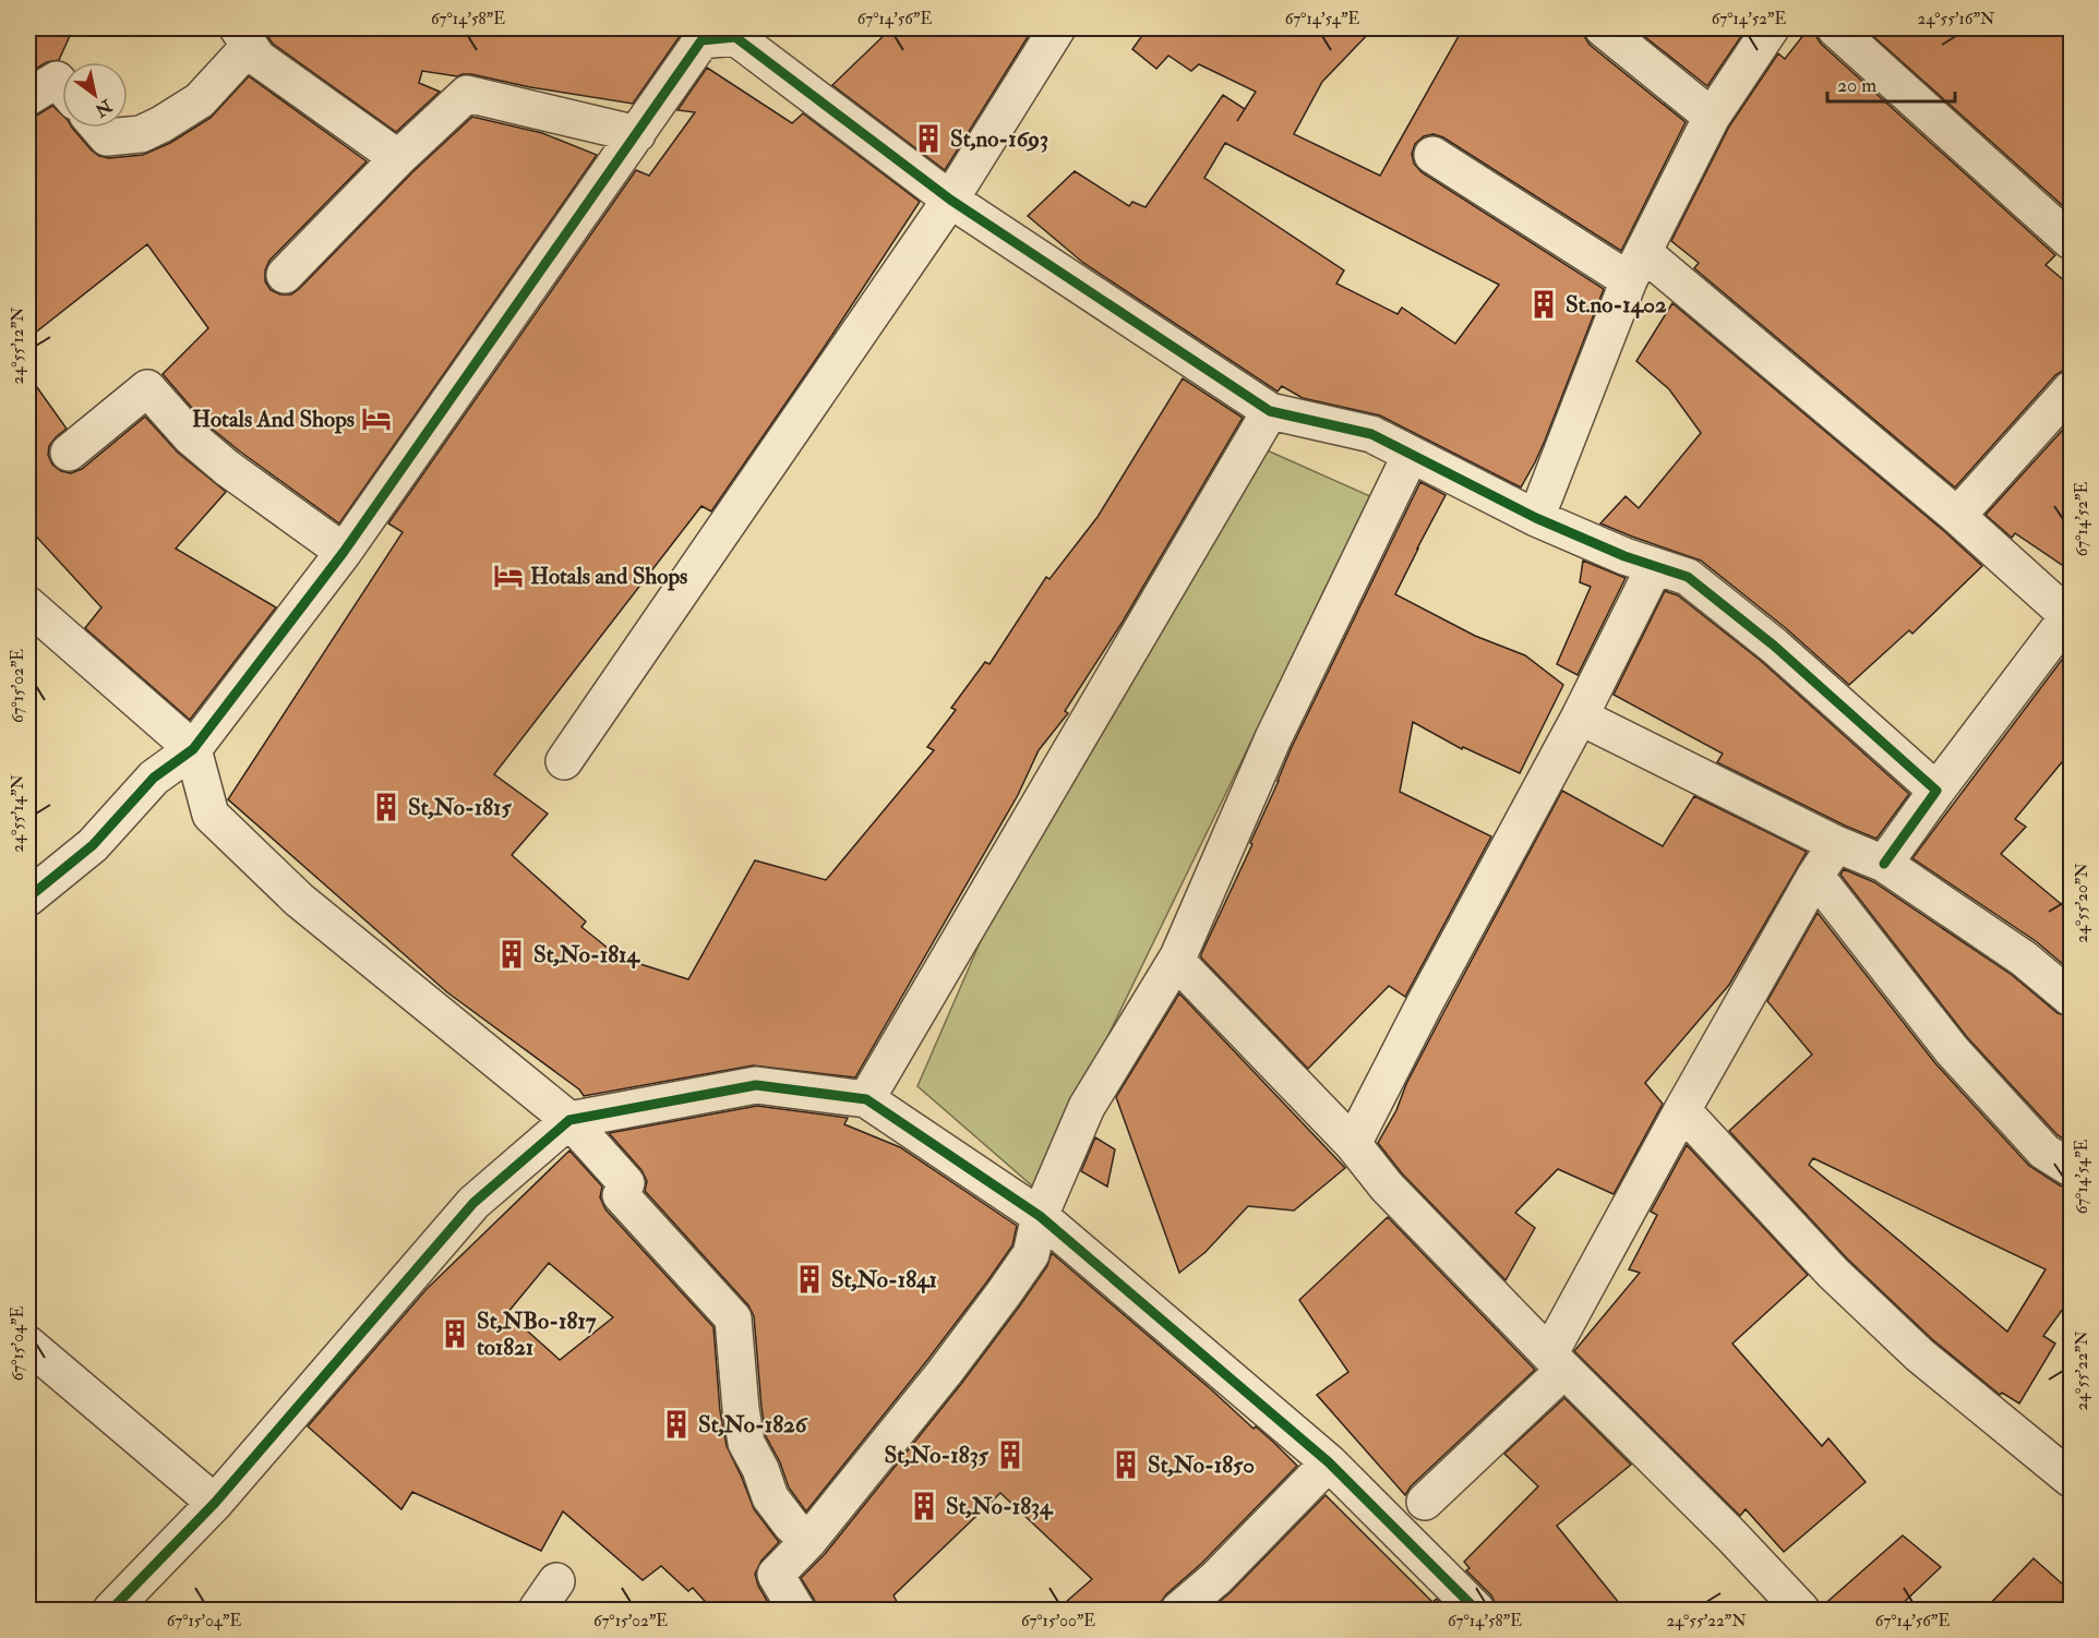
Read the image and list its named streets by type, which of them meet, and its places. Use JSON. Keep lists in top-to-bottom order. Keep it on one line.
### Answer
{"places":{"building":["St,no-1693","St.no-1402","St,No-1815","St,No-1814","St,No-1841","St,NBo-1817 to1821","St,No-1826","St,No-1835","St,No-1850","St,No-1834"],"hotel":["Hotals And Shops","Hotals and Shops"]},"scale_bar":"20 m","north":"bottom right","coordinates":["67°14'58\"E","67°14'56\"E","67°14'54\"E","67°14'52\"E","24°55'16\"N","24°55'12\"N","67°15'02\"E","24°55'14\"N","24°55'20\"N","67°15'04\"E","24°55'22\"N","67°15'00\"E"]}
